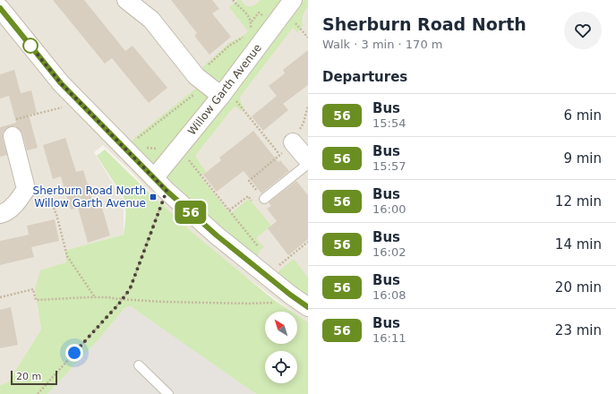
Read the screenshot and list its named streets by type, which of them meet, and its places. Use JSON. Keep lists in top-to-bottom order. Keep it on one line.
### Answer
{"streets":{"street":["Willow Garth Avenue"]},"places":{"transit":["Sherburn Road North Willow Garth Avenue"]},"lines":["bus line 56"],"scale_bar":"20 m","north":"top left","page":{"on_map":"56","heading":[["Sherburn Road North","Walk · 3 min · 170 m"],"Departures"],"list":[{"mark":"56","name":"Bus","note":"15:54","value":"6 min"},{"mark":"56","name":"Bus","note":"15:57","value":"9 min"},{"mark":"56","name":"Bus","note":"16:00","value":"12 min"},{"mark":"56","name":"Bus","note":"16:02","value":"14 min"},{"mark":"56","name":"Bus","note":"16:08","value":"20 min"},{"mark":"56","name":"Bus","note":"16:11","value":"23 min"}],"scale":"20 m"}}
